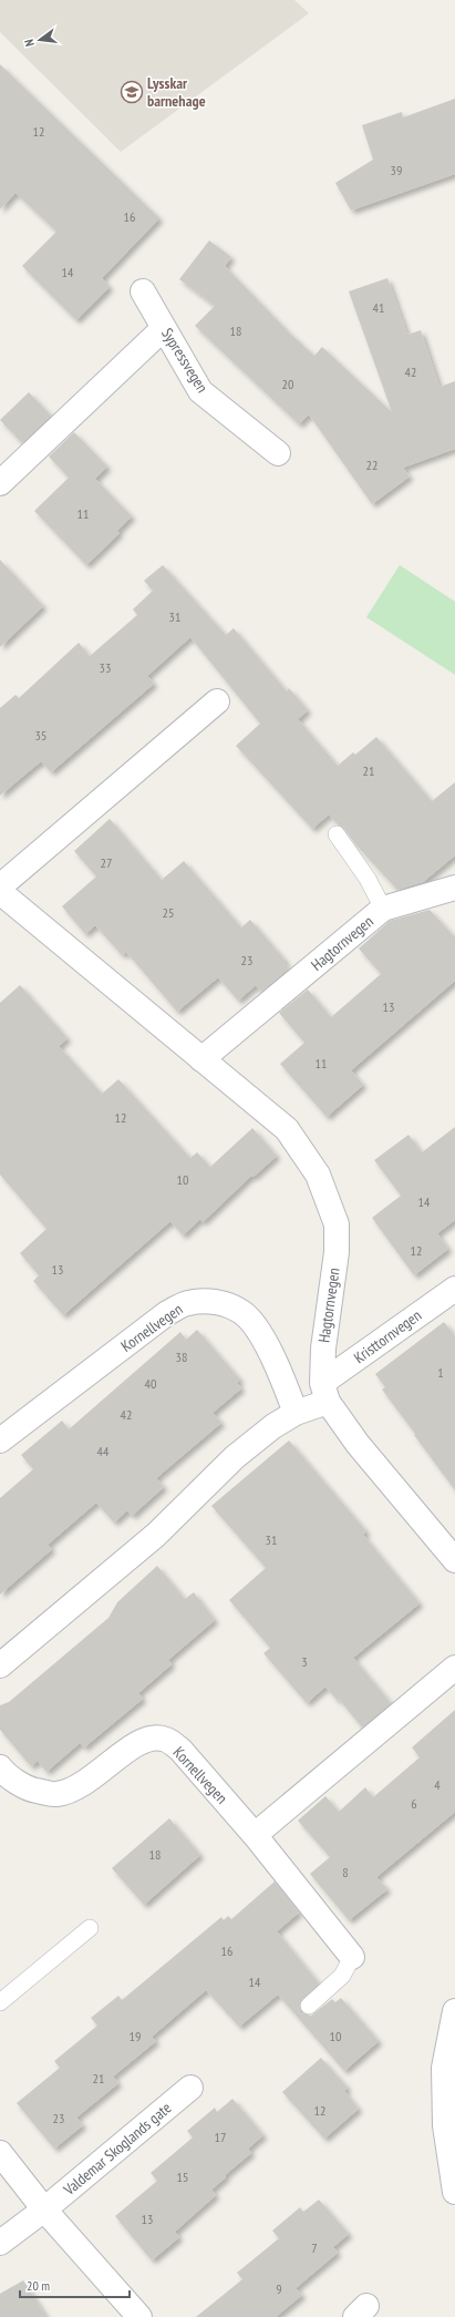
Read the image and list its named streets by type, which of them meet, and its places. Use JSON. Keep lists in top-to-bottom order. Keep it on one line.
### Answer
{"streets":{"street":["Sypressvegen","Hagtornvegen","Kornellvegen","Kristtornvegen","Valdemar Skoglands gate"]},"crossings":[["Hagtornvegen","Kristtornvegen"]],"places":{"school or university":["Lysskar barnehage"]},"house_numbers":["12","39","16","14","41","18","42","20","22","11","31","33","35","21","27","25","23","13","11","12","10","14","12","13","38","1","40","42","44","31","3","4","6","18","8","16","14","19","10","21","12","23","17","15","13","7","9"],"scale_bar":"20 m","north":"left"}
